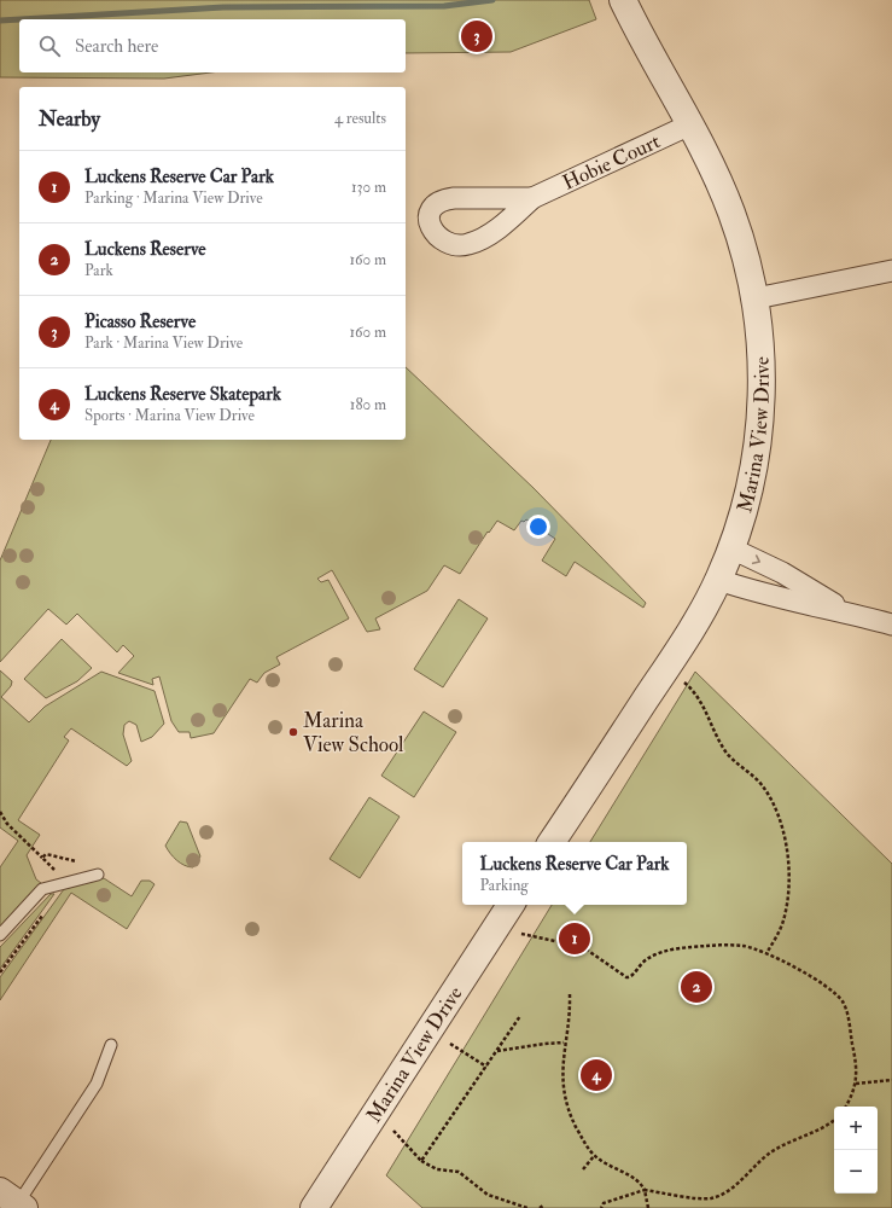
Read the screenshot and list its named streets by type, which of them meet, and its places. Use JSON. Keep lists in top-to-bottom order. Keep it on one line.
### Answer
{"streets":{"street":["Hobie Court","Marina View Drive"]},"crossings":[["Hobie Court","Marina View Drive"]],"places":["Marina View School"],"page":{"pins":["3","1","2","4"],"search":"Search here","heading":["Nearby","4 results"],"list":[{"mark":"1","name":"Luckens Reserve Car Park","note":"Parking · Marina View Drive","value":"130 m"},{"mark":"2","name":"Luckens Reserve","note":"Park","value":"160 m"},{"mark":"3","name":"Picasso Reserve","note":"Park · Marina View Drive","value":"160 m"},{"mark":"4","name":"Luckens Reserve Skatepark","note":"Sports · Marina View Drive","value":"180 m"}],"popup":["Luckens Reserve Car Park","Parking"],"map_buttons":["+","−"]}}
